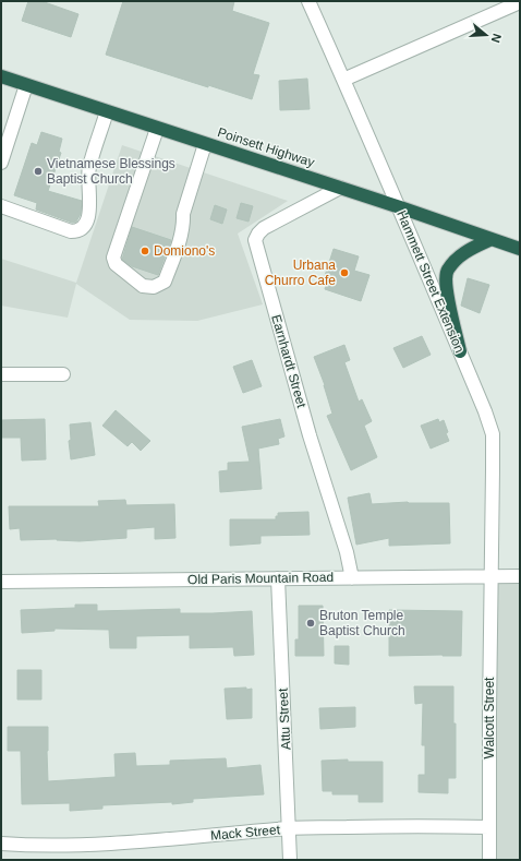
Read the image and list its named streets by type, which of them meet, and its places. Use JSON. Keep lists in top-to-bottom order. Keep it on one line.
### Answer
{"streets":{"highway":["Poinsett Highway"],"street":["Hammett Street Extension","Earnhardt Street","Old Paris Mountain Road","Walcott Street","Attu Street","Mack Street"]},"crossings":[["Poinsett Highway","Hammett Street Extension"],["Poinsett Highway","Earnhardt Street"],["Hammett Street Extension","Old Paris Mountain Road"],["Hammett Street Extension","Walcott Street"],["Earnhardt Street","Old Paris Mountain Road"],["Old Paris Mountain Road","Walcott Street"],["Old Paris Mountain Road","Attu Street"],["Walcott Street","Mack Street"],["Attu Street","Mack Street"]],"places":["Vietnamese Blessings Baptist Church","Domiono's","Urbana Churro Cafe","Bruton Temple Baptist Church"],"north":"right"}
